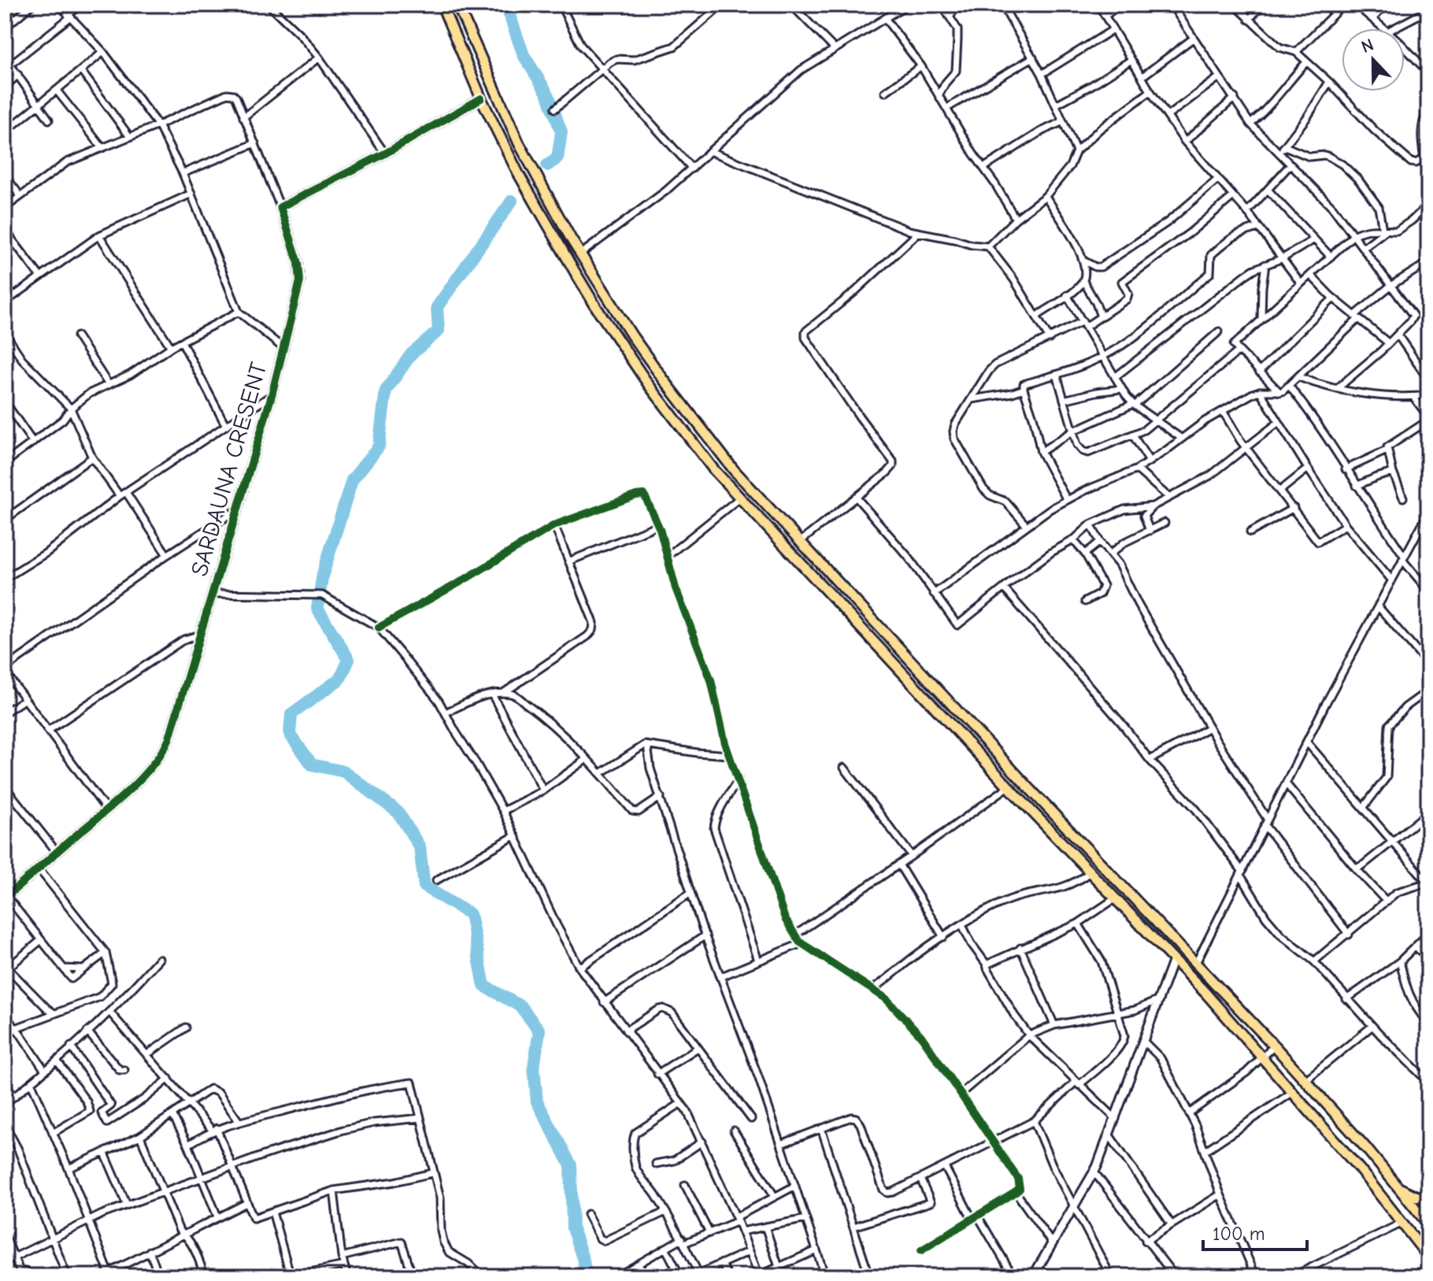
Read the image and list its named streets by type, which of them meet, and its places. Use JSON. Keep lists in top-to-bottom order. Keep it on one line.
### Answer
{"streets":{"street":["SARDAUNA CRESENT"]},"scale_bar":"100 m","north":"top"}
